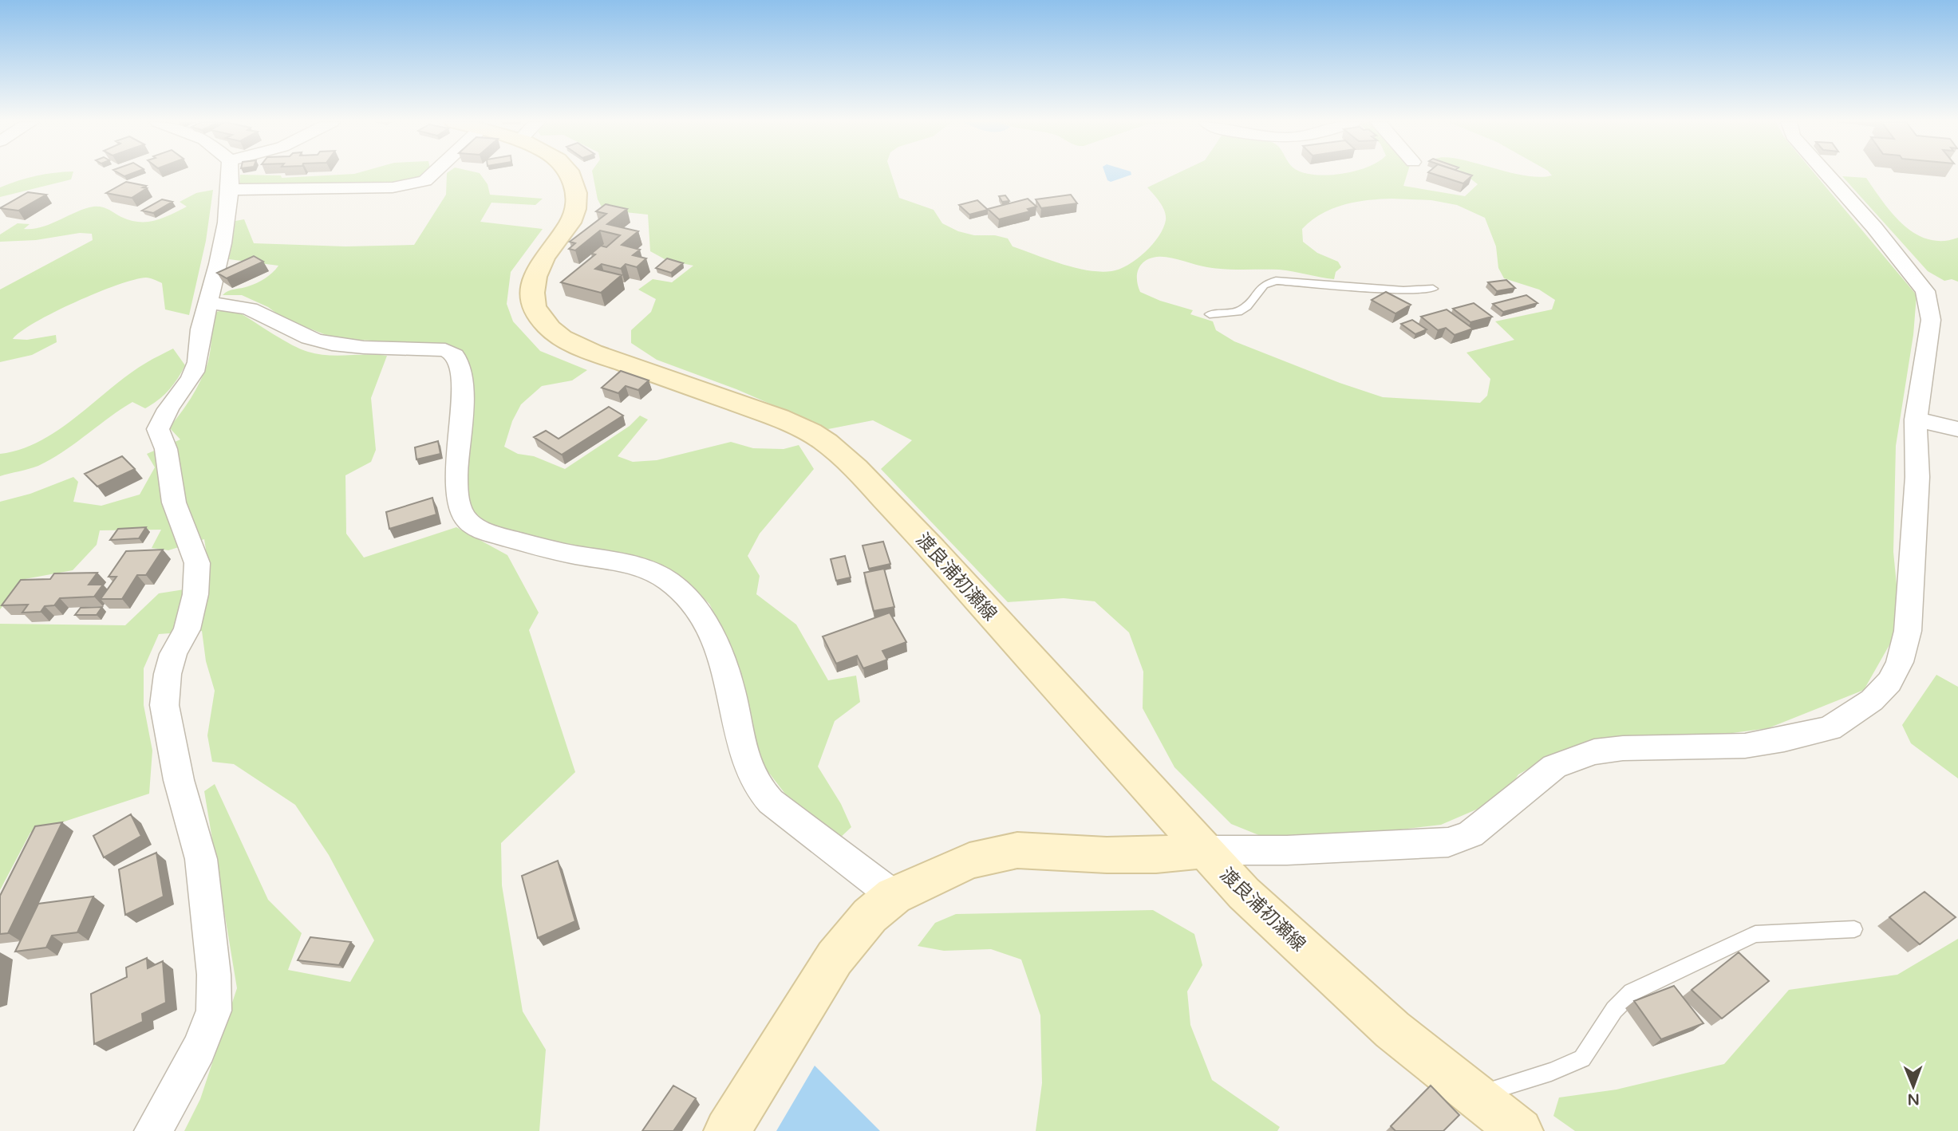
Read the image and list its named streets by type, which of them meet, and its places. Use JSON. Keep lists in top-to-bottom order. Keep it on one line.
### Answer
{"streets":{"main road":["渡良浦初瀬線"]},"north":"bottom"}
